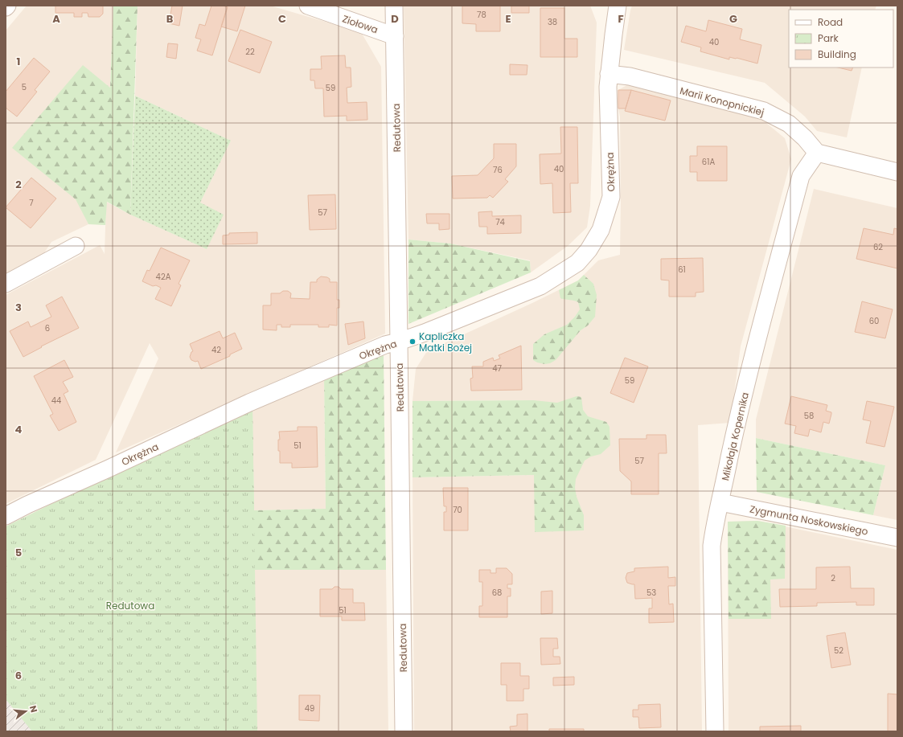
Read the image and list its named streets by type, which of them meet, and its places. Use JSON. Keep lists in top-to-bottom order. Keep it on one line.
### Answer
{"streets":{"street":["Ziołowa","Marii Konopnickiej","Redutowa","Okrężna","Mikołaja Kopernika","Zygmunta Noskowskiego"]},"crossings":[["Ziołowa","Redutowa"],["Marii Konopnickiej","Okrężna"],["Marii Konopnickiej","Mikołaja Kopernika"],["Redutowa","Okrężna"],["Mikołaja Kopernika","Zygmunta Noskowskiego"]],"parks":["Redutowa"],"places":["Kapliczka Matki Bożej"],"house_numbers":["78","38","40","22","5","59","61A","40","76","7","57","74","62","61","42A","60","6","42","47","59","44","58","51","57","70","2","68","53","51","52","49"],"legend":["Road","Park","Building"],"north":"right","grid":{"columns":["A","B","C","D","E","F","G"],"rows":["1","2","3","4","5","6"]}}
